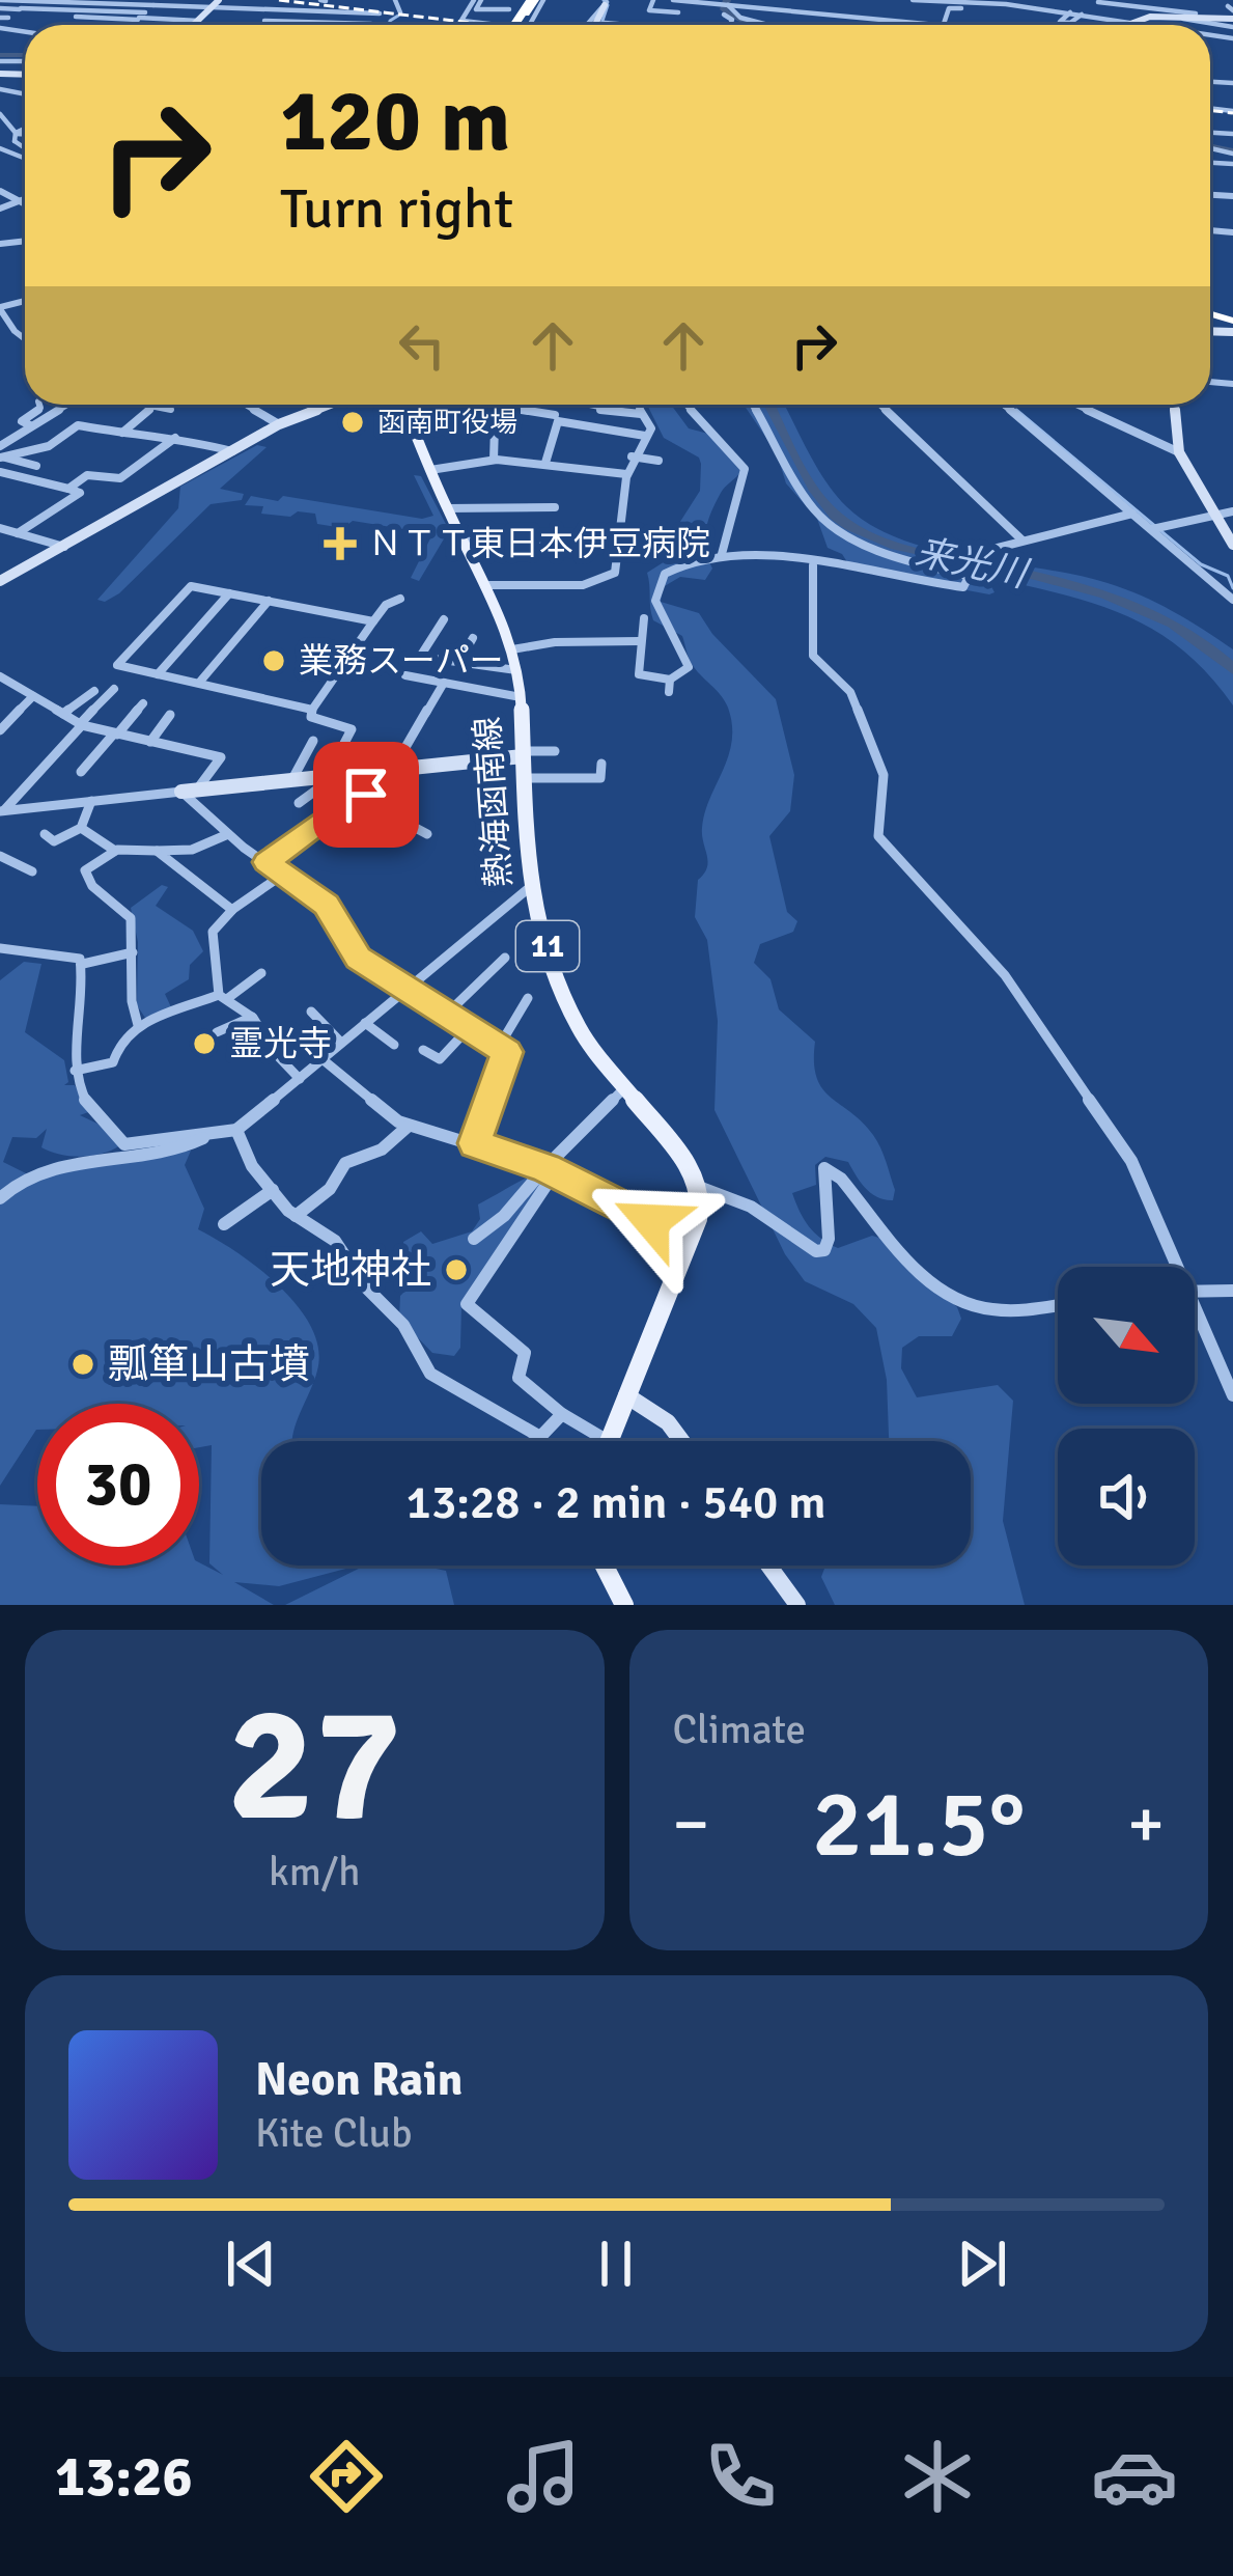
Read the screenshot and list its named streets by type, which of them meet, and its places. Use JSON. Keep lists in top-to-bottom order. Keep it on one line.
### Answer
{"streets":{"main road":["熱海函南線","11"]},"water":["来光川"],"places":{"other":["函南町役場","業務スーパー","霊光寺","天地神社","瓢箪山古墳"],"health":["ＮＴＴ東日本伊豆病院"]},"north":"bottom right","page":{"turn":["120 m","Turn right"],"limit":"30","trip":"13:28 · 2 min · 540 m","tile":[["27","km/h"],"Climate"],"heat":["−","21.5°","+"],"song":["Neon Rain","Kite Club"],"tabs":"13:26"}}
